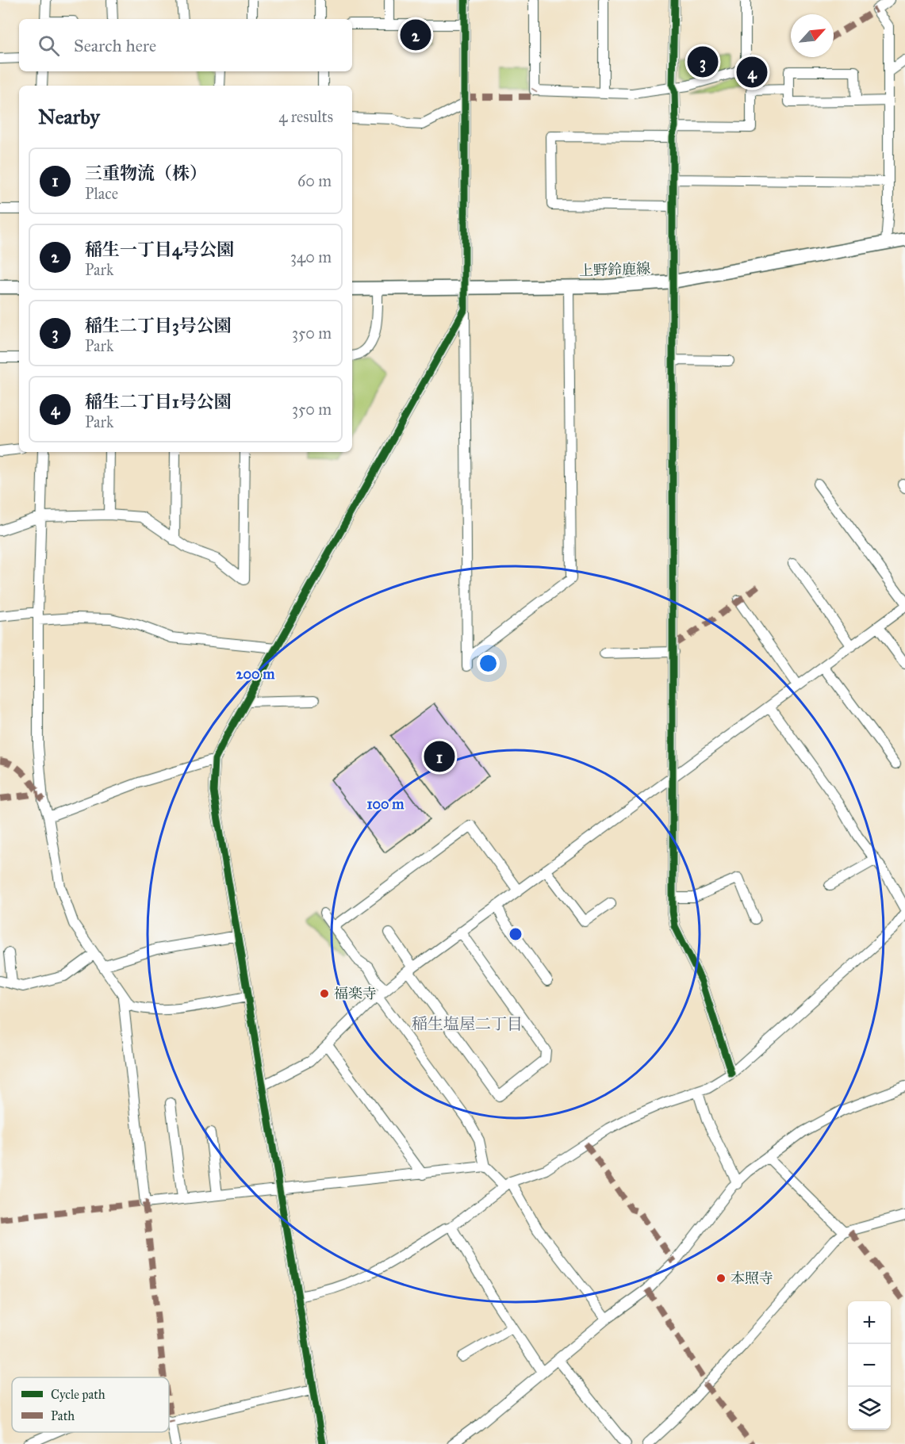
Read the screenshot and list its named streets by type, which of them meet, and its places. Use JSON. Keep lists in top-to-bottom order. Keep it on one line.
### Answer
{"streets":{"main road":["上野鈴鹿線"]},"districts":["稲生塩屋二丁目"],"places":["福楽寺","本照寺"],"legend":["Cycle path","Path"],"north":"top right","page":{"pins":["2","3","4","1"],"search":"Search here","heading":["Nearby","4 results"],"list":[{"mark":"1","name":"三重物流（株）","note":"Place","value":"60 m"},{"mark":"2","name":"稲生一丁目4号公園","note":"Park","value":"340 m"},{"mark":"3","name":"稲生二丁目3号公園","note":"Park","value":"350 m"},{"mark":"4","name":"稲生二丁目1号公園","note":"Park","value":"350 m"}],"map_buttons":["+","−"]},"rings":["200 m","100 m"]}
